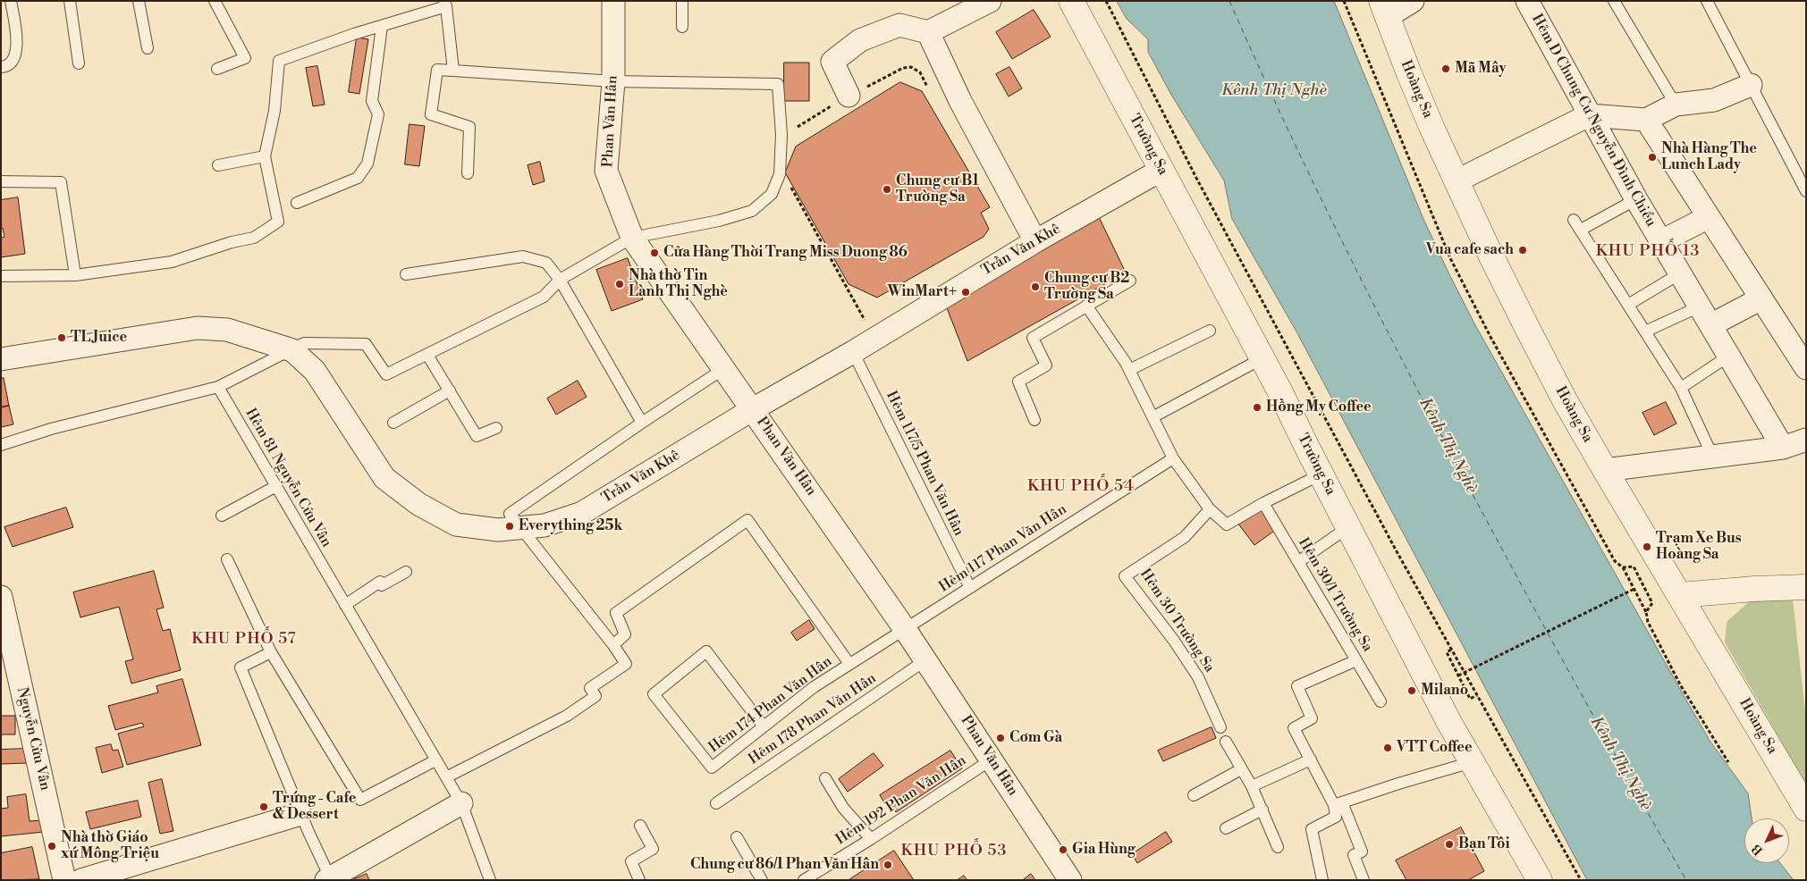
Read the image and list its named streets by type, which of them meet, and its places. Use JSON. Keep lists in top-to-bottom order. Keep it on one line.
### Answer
{"streets":{"street":["Hoàng Sa","Hẻm D Chung Cư Nguyễn Ðình Chiểu","Phan Văn Hân","Trường Sa","Trần Văn Khê","Nguyễn Cửu Vân"],"lane":["Hẻm 117/5 Phan Văn Hân","Hẻm 81 Nguyễn Cửu Vân","Hẻm 117 Phan Văn Hân","Hẻm 30/1 Trường Sa","Hẻm 30 Trường Sa","Hẻm 174 Phan Văn Hân","Hẻm 178 Phan Văn Hân","Hẻm 192 Phan Văn Hân"]},"crossings":[["Phan Văn Hân","Trần Văn Khê"],["Phan Văn Hân","Hẻm 117 Phan Văn Hân"],["Phan Văn Hân","Hẻm 174 Phan Văn Hân"],["Phan Văn Hân","Hẻm 178 Phan Văn Hân"],["Phan Văn Hân","Hẻm 192 Phan Văn Hân"],["Trường Sa","Trần Văn Khê"],["Trần Văn Khê","Hẻm 117/5 Phan Văn Hân"],["Hẻm 117/5 Phan Văn Hân","Hẻm 117 Phan Văn Hân"],["Hẻm 117 Phan Văn Hân","Hẻm 174 Phan Văn Hân"]],"districts":["KHU PHỐ 13","KHU PHỐ 54","KHU PHỐ 57","KHU PHỐ 53"],"water":["Kênh Thị Nghè"],"places":["Mã Mây","Nhà Hàng The Lunch Lady","Chung cư B1 Trường Sa","Vua cafe sach","Cửa Hàng Thời Trang Miss Duong 86","Nhà thờ Tin Lành Thị Nghè","Chung cư B2 Trường Sa","WinMart+","TL Juice","Hồng My Coffee","Everything 25k","Trạm Xe Bus Hoàng Sa","Milano","Cơm Gà","VTT Coffee","Trứng - Cafe & Dessert","Bạn Tôi","Nhà thờ Giáo xứ Mông Triệu","Gia Hùng","Chung cư 86/1 Phan Văn Hân"],"north":"bottom left"}
